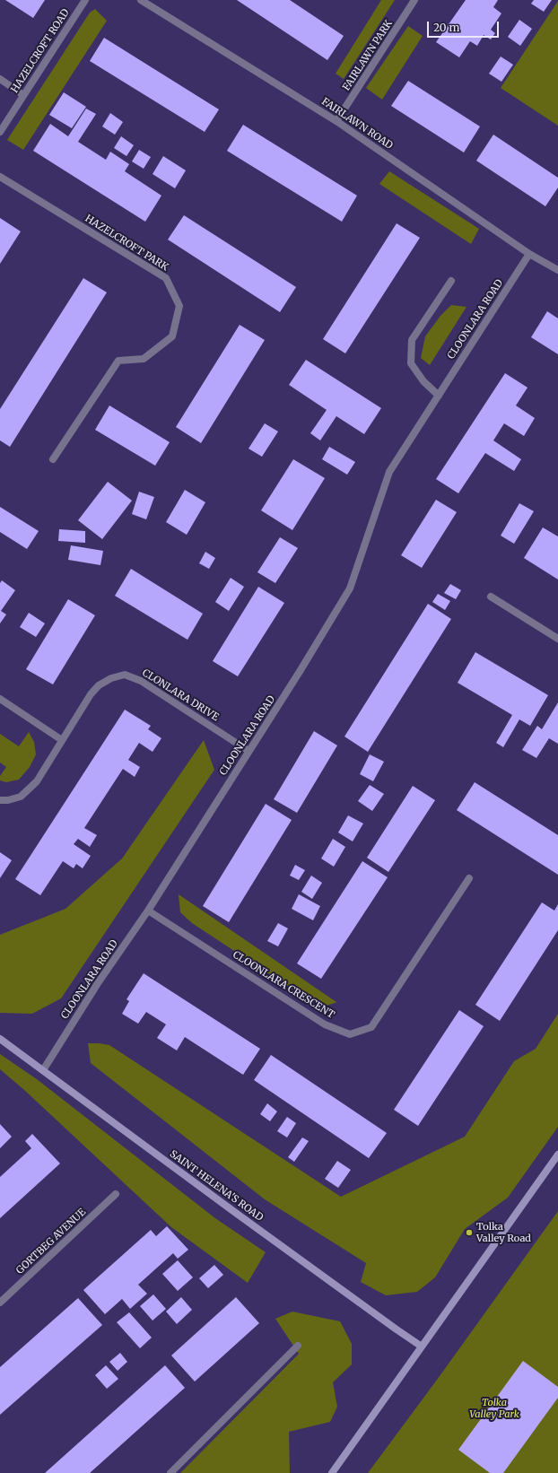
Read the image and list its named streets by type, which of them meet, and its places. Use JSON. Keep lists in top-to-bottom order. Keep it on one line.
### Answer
{"streets":{"street":["HAZELCROFT ROAD","FAIRLAWN PARK","FAIRLAWN ROAD","HAZELCROFT PARK","CLOONLARA ROAD","CLONLARA DRIVE","CLOONLARA CRESCENT","SAINT HELENA'S ROAD","GORTBEG AVENUE"]},"crossings":[["FAIRLAWN PARK","FAIRLAWN ROAD"],["FAIRLAWN ROAD","CLOONLARA ROAD"],["CLOONLARA ROAD","CLONLARA DRIVE"],["CLOONLARA ROAD","CLOONLARA CRESCENT"],["CLOONLARA ROAD","SAINT HELENA'S ROAD"]],"parks":["Tolka Valley Park"],"places":["Tolka Valley Road"],"scale_bar":"20 m"}
